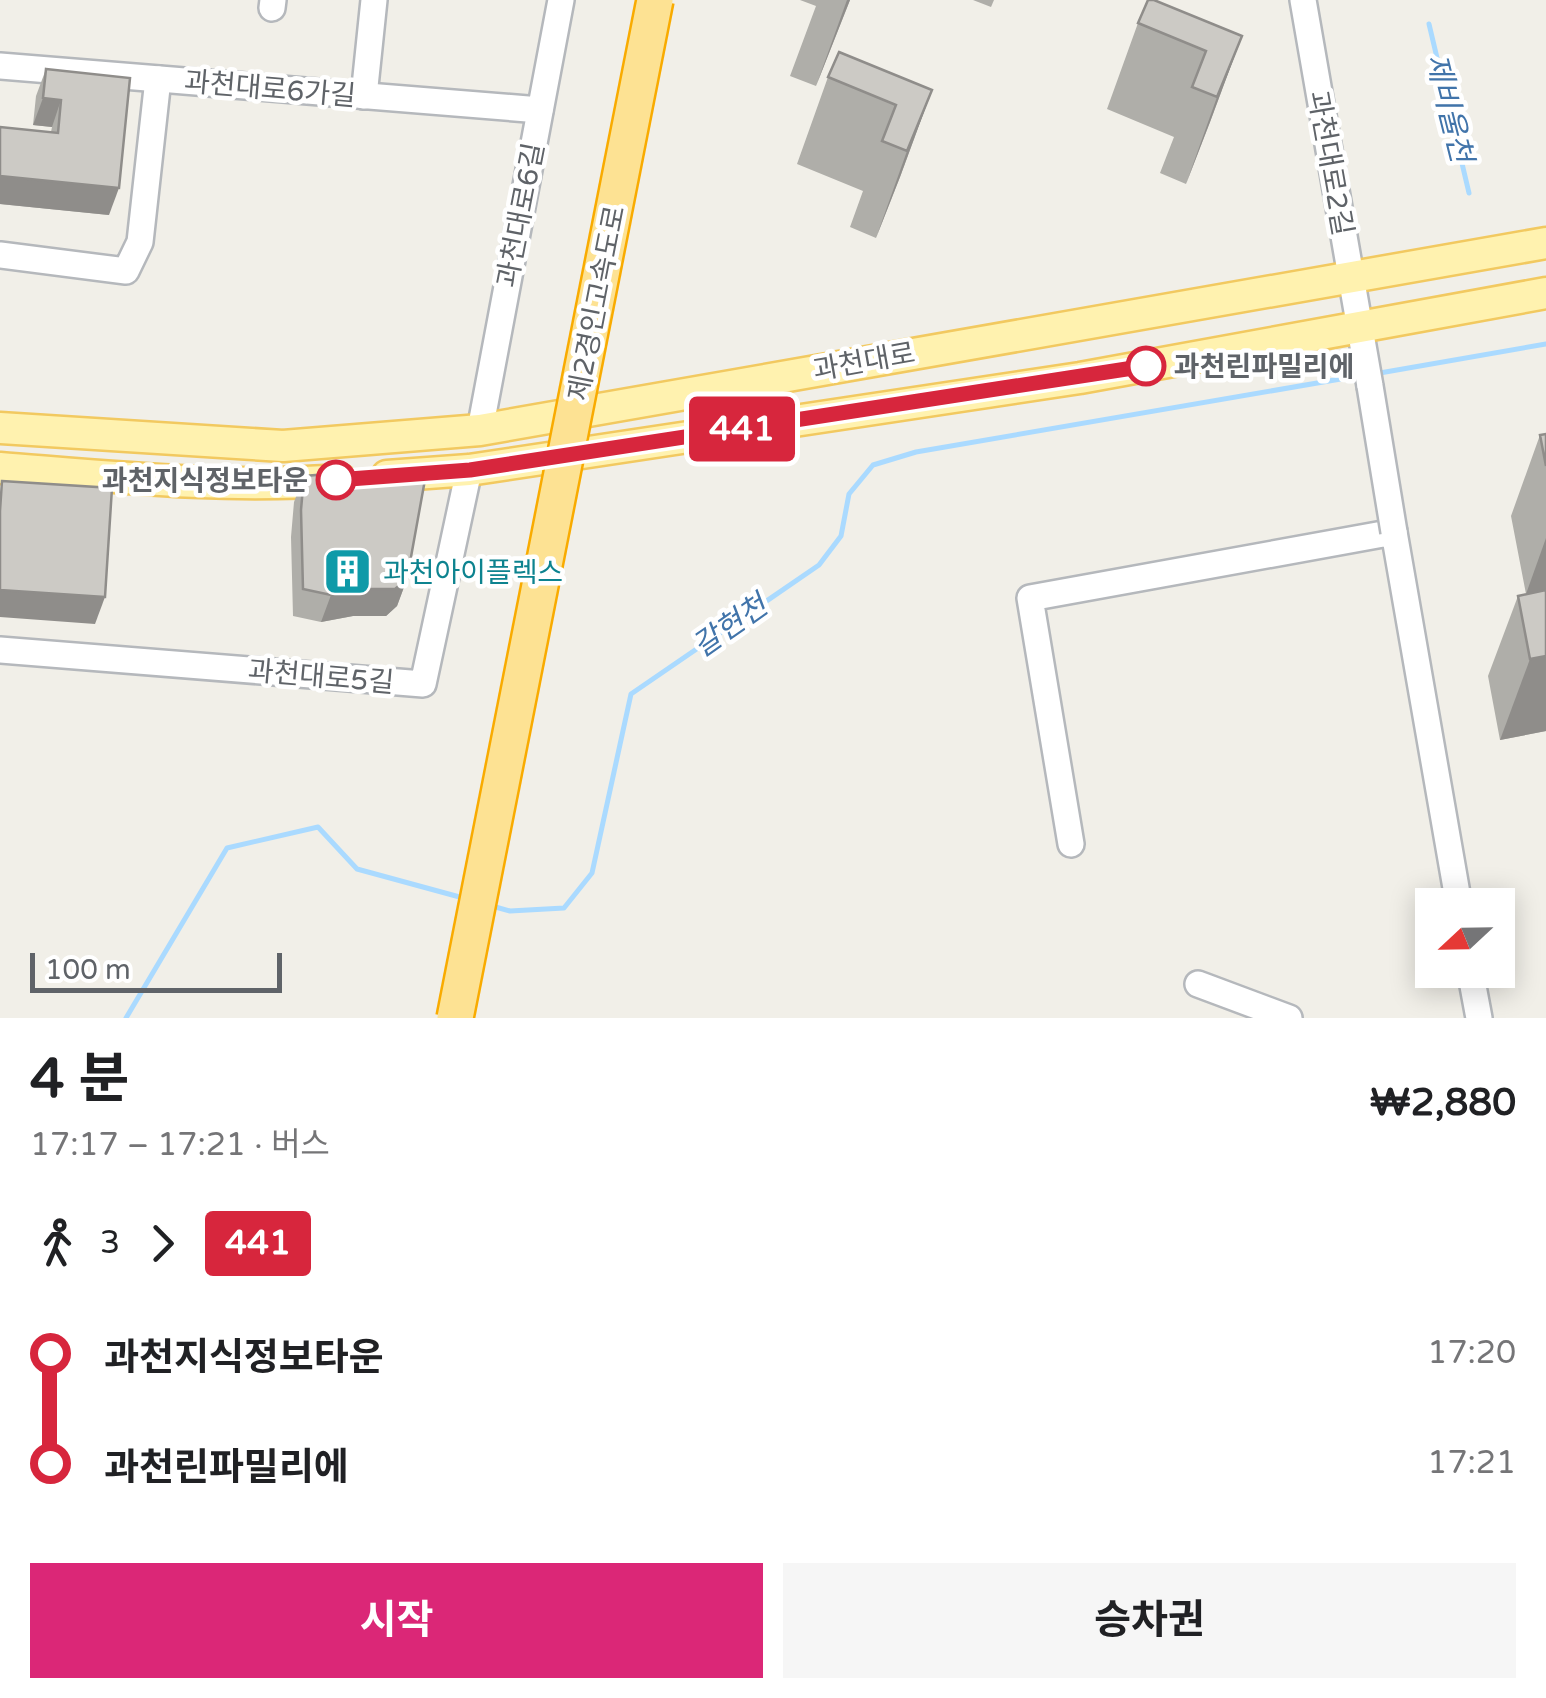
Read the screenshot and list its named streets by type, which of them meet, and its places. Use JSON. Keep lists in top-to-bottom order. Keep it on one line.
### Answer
{"streets":{"highway":["제2경인고속도로"],"main road":["과천대로"],"street":["과천대로6가길","과천대로2길","과천대로6길","과천대로5길"]},"crossings":[["과천대로6가길","과천대로6길"],["과천대로2길","과천대로"],["과천대로6길","과천대로"],["과천대로","과천대로5길"]],"water":["제비울천","갈현천"],"places":{"other":["과천린파밀리에","과천지식정보타운"],"building":["과천아이플렉스"]},"lines":["bus line 441"],"scale_bar":"100 m","north":"left","page":{"on_map":"441","scale":"100 m","heading":["4 분","17:17 – 17:21 · 버스","₩2,880"],"legs":["3","441"],"list":[{"name":"과천지식정보타운","value":"17:20"},{"name":"과천린파밀리에","value":"17:21"}],"buttons":["시작","승차권"]}}
